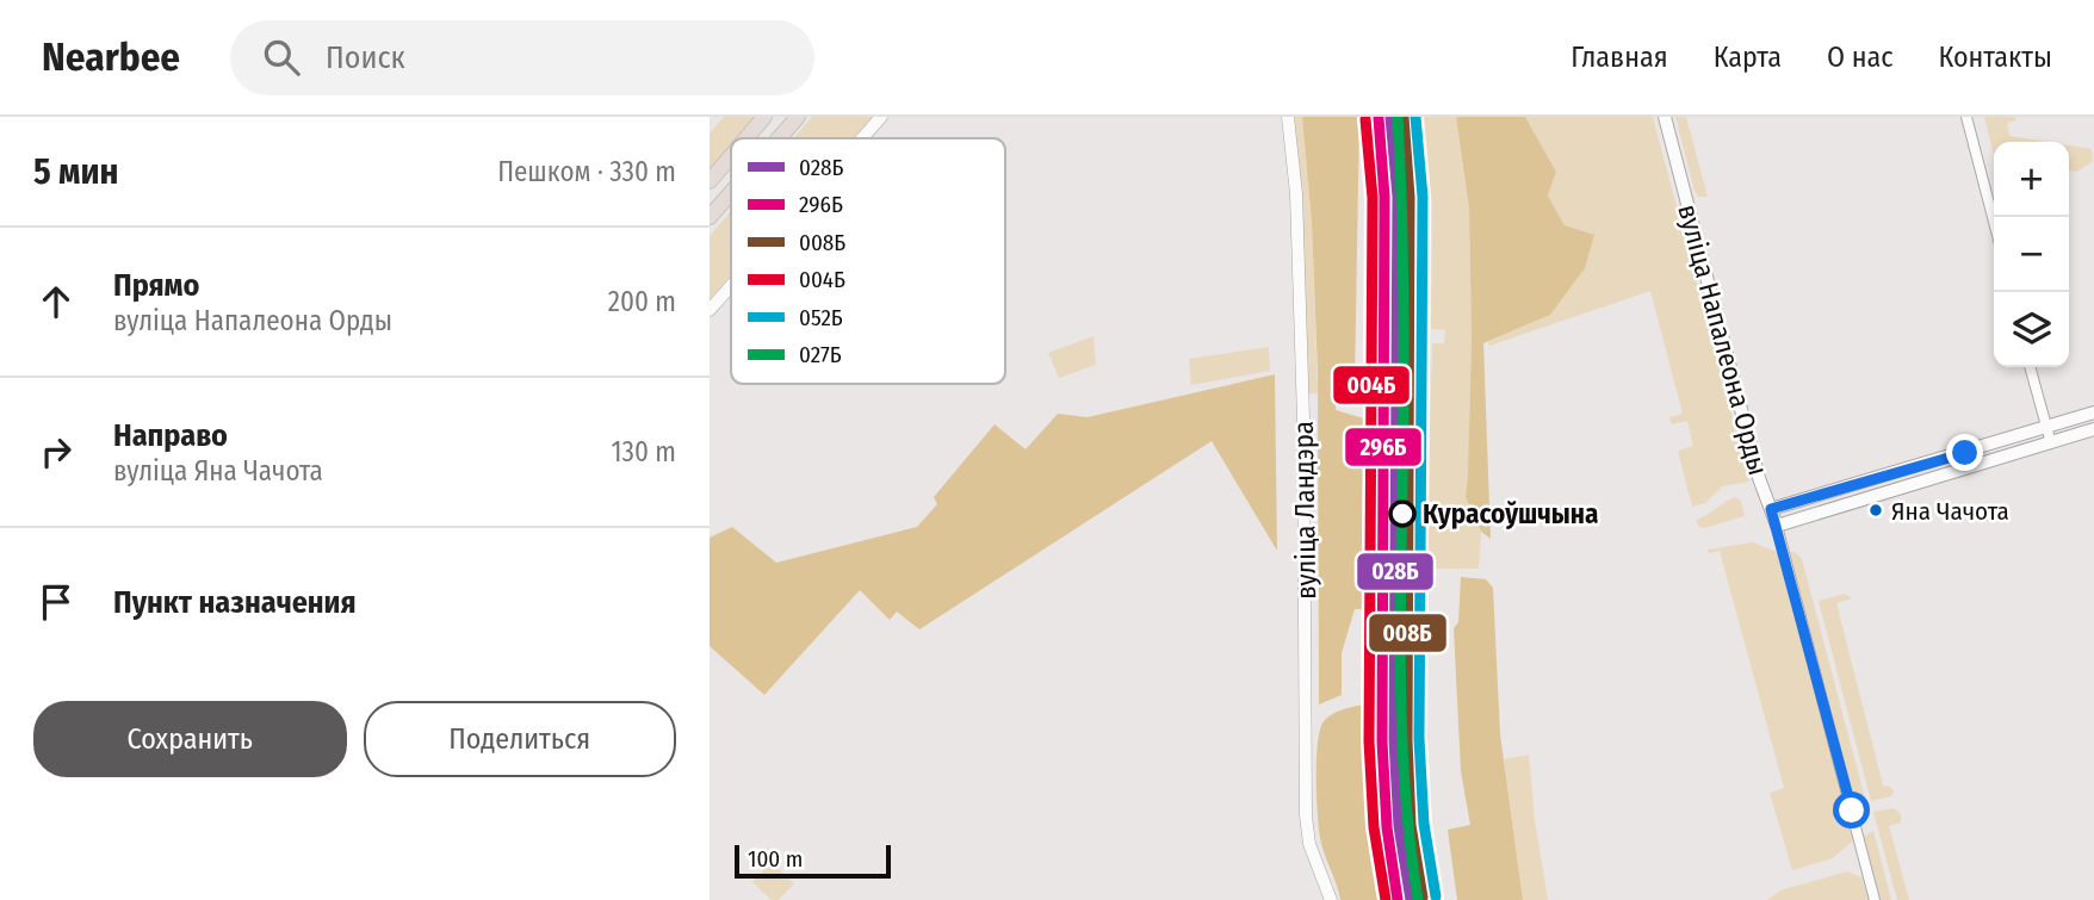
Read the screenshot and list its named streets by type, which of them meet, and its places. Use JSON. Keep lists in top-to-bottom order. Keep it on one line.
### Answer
{"streets":{"main road":["вуліца Напалеона Орды"],"street":["вуліца Ландэра"]},"places":["Яна Чачота","Курасоўшчына"],"lines":["transit line 028Б","transit line 008Б","transit line 052Б","transit line 027Б","transit line 296Б","transit line 004Б"],"legend":["028Б","296Б","008Б","004Б","052Б","027Б"],"scale_bar":"100 m","page":{"header":"Nearbee","search":"Поиск","nav":["Главная","Карта","О нас","Контакты"],"heading":["5 мин","Пешком · 330 m"],"map_buttons":["+","−"],"list":[["Прямо","вуліца Напалеона Орды","200 m"],["Направо","вуліца Яна Чачота","130 m"],"Пункт назначения"],"buttons":["Сохранить","Поделиться"],"scale":"100 m"}}
